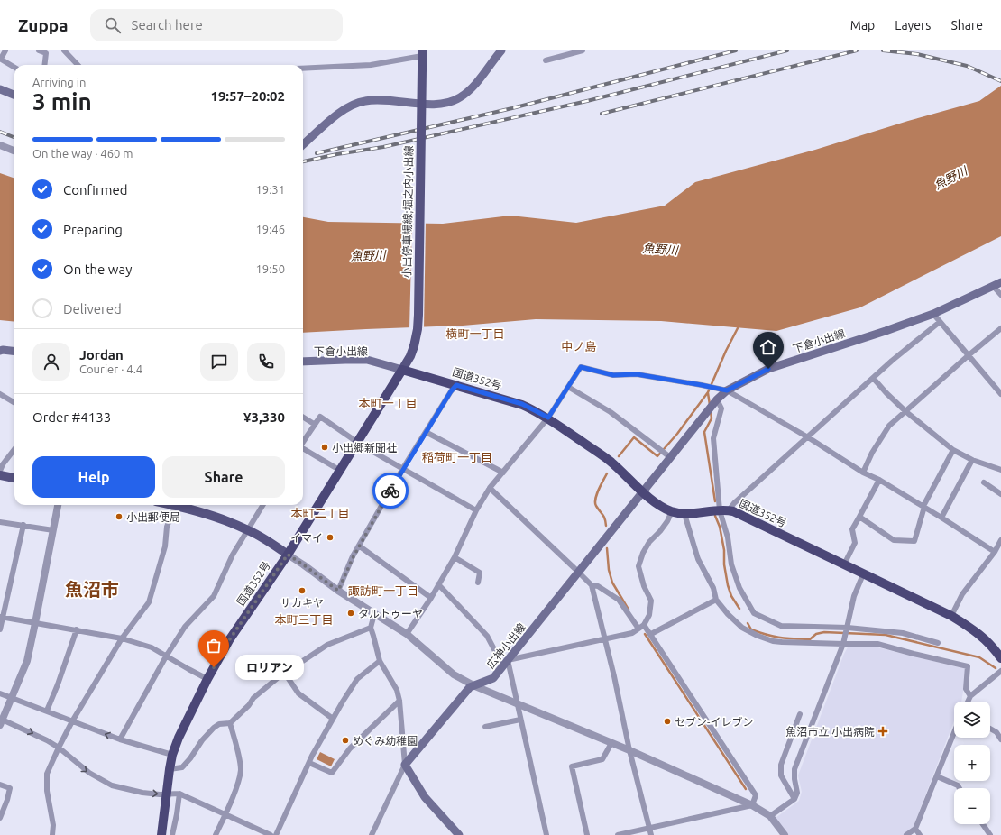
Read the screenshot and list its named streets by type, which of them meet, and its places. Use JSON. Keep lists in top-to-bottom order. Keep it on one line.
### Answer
{"streets":{"highway":["国道352号"],"main road":["小出停車場線;堀之内小出線","下倉小出線","広神小出線"]},"crossings":[["小出停車場線;堀之内小出線","下倉小出線"],["小出停車場線;堀之内小出線","国道352号"],["下倉小出線","国道352号"],["下倉小出線","広神小出線"],["国道352号","広神小出線"]],"districts":["横町一丁目","中ノ島","本町一丁目","稲荷町一丁目","本町二丁目","魚沼市","諏訪町一丁目","本町三丁目"],"water":["魚野川"],"places":{"other":["小出郷新聞社","小出郵便局","イマイ","サカキヤ","タルトゥーヤ","ロリアン","セブン-イレブン","めぐみ幼稚園"],"health":["魚沼市立 小出病院"]},"page":{"header":"Zuppa","search":"Search here","nav":["Map","Layers","Share"],"heading":["3 min","Arriving in","19:57–20:02"],"panel":["Jordan","Courier · 4.4","Order #4133","¥3,330"],"bar":"On the way · 460 m","list":[["Confirmed","19:31"],["Preparing","19:46"],["On the way","19:50"],"Delivered"],"buttons":["Help","Share"],"bubble":"ロリアン","map_buttons":["+","−"]}}
